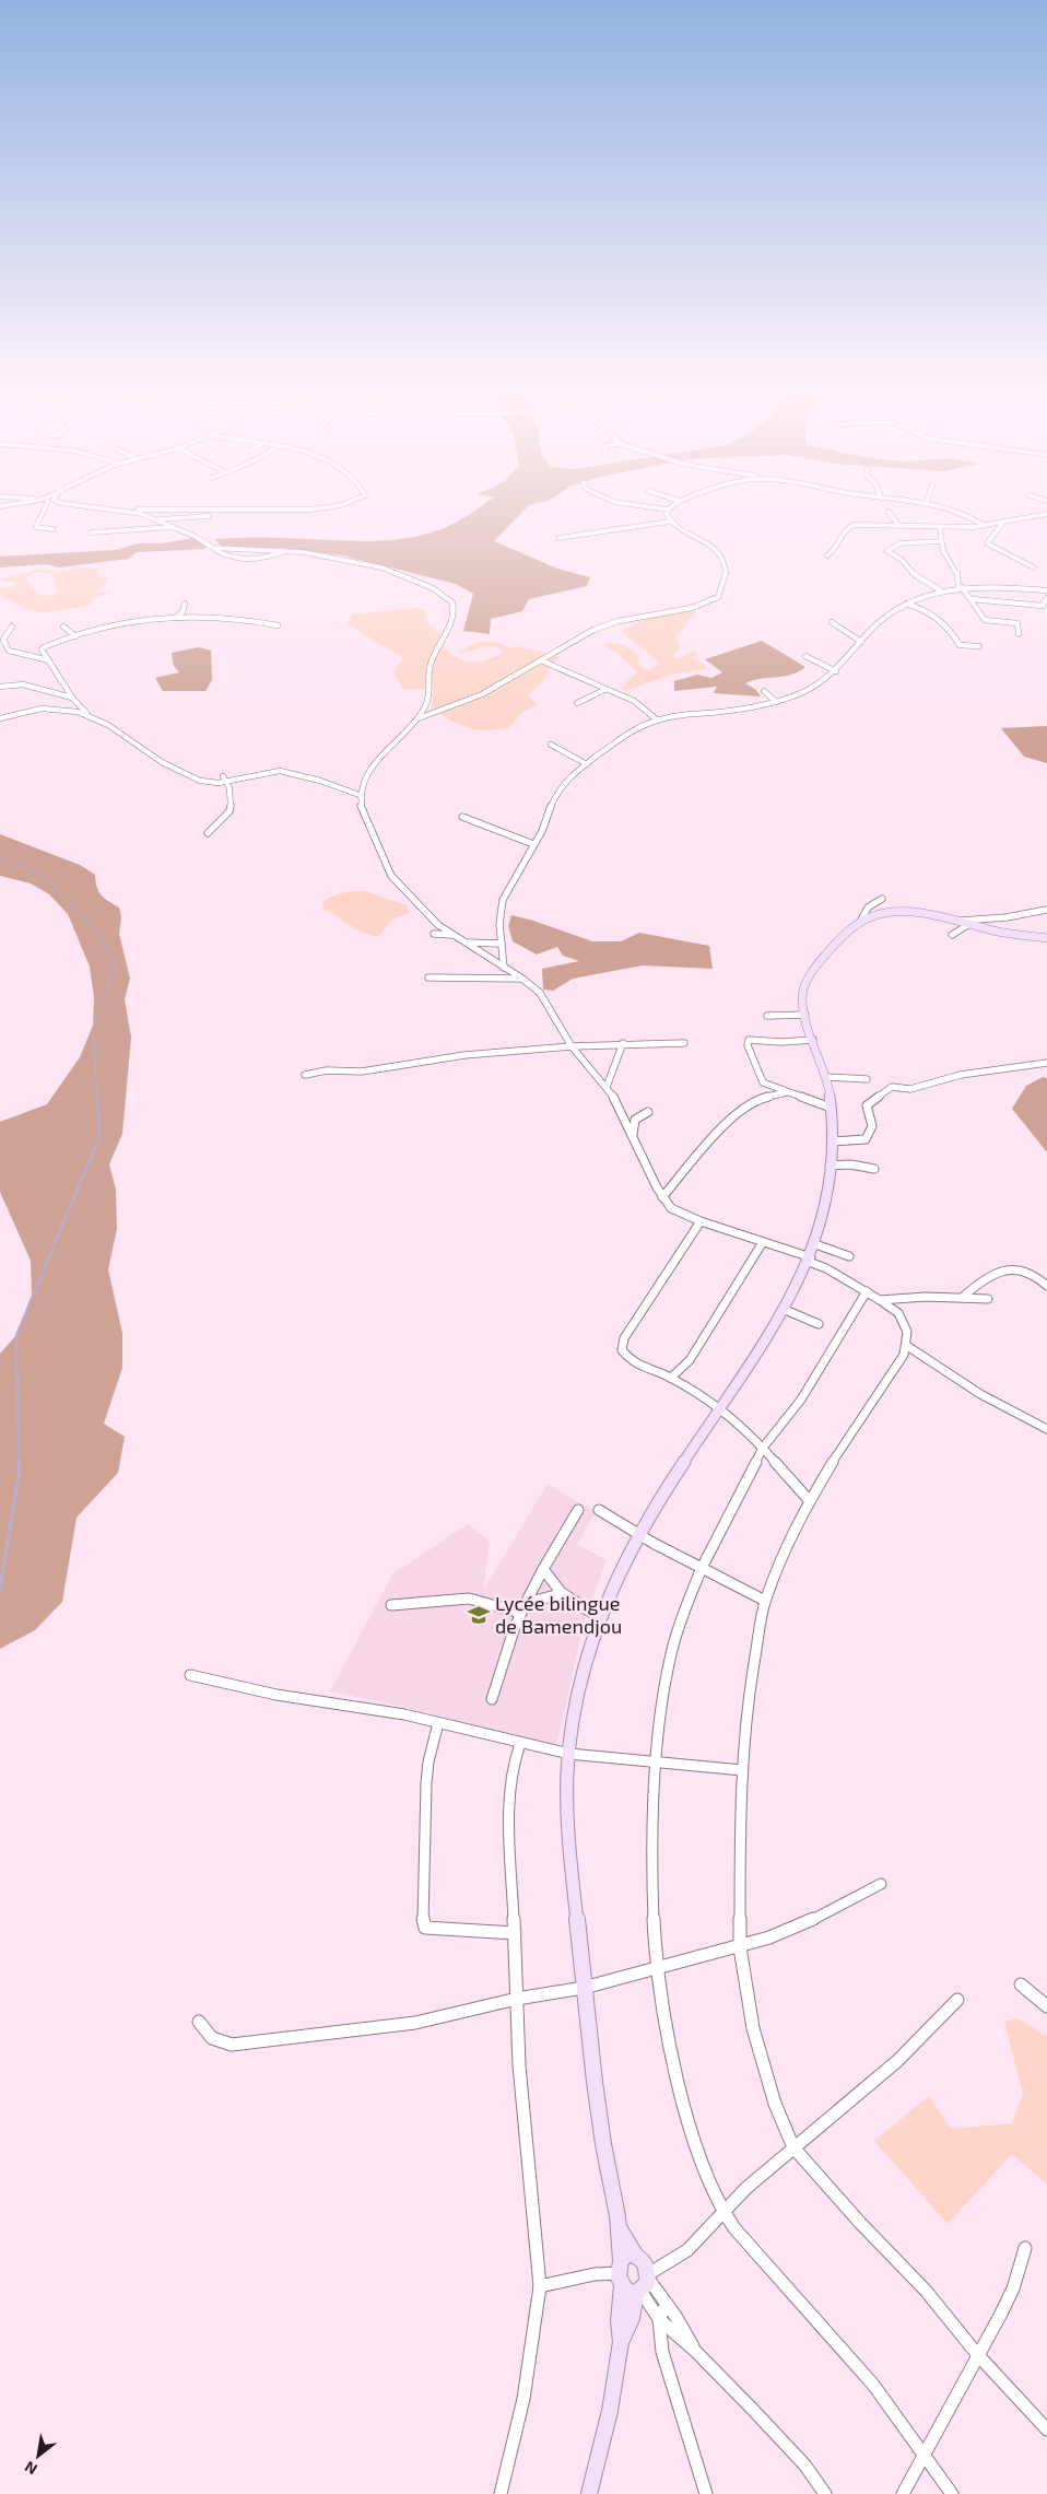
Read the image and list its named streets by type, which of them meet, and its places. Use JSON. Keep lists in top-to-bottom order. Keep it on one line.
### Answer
{"places":{"school or university":["Lycée bilingue de Bamendjou"]},"north":"bottom left"}
